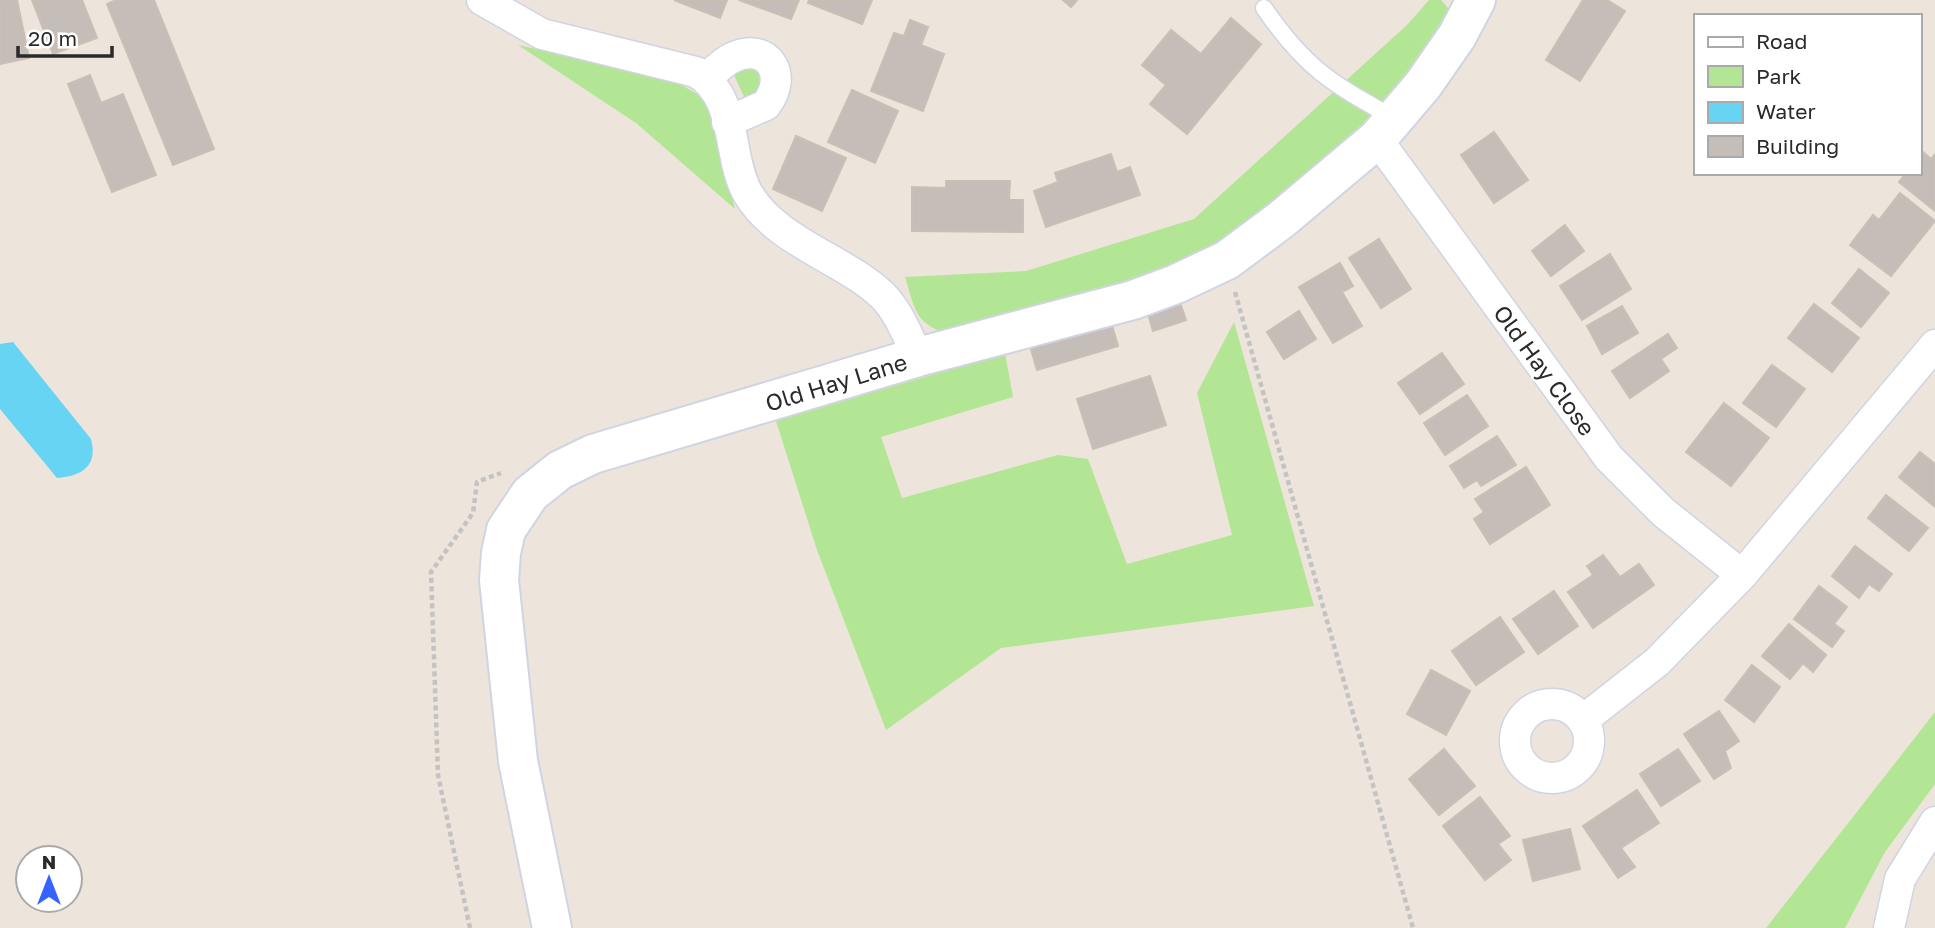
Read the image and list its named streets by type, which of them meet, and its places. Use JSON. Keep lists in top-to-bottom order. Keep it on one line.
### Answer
{"streets":{"street":["Old Hay Close","Old Hay Lane"]},"crossings":[["Old Hay Close","Old Hay Lane"]],"legend":["Road","Park","Water","Building"],"scale_bar":"20 m","north":"top"}
